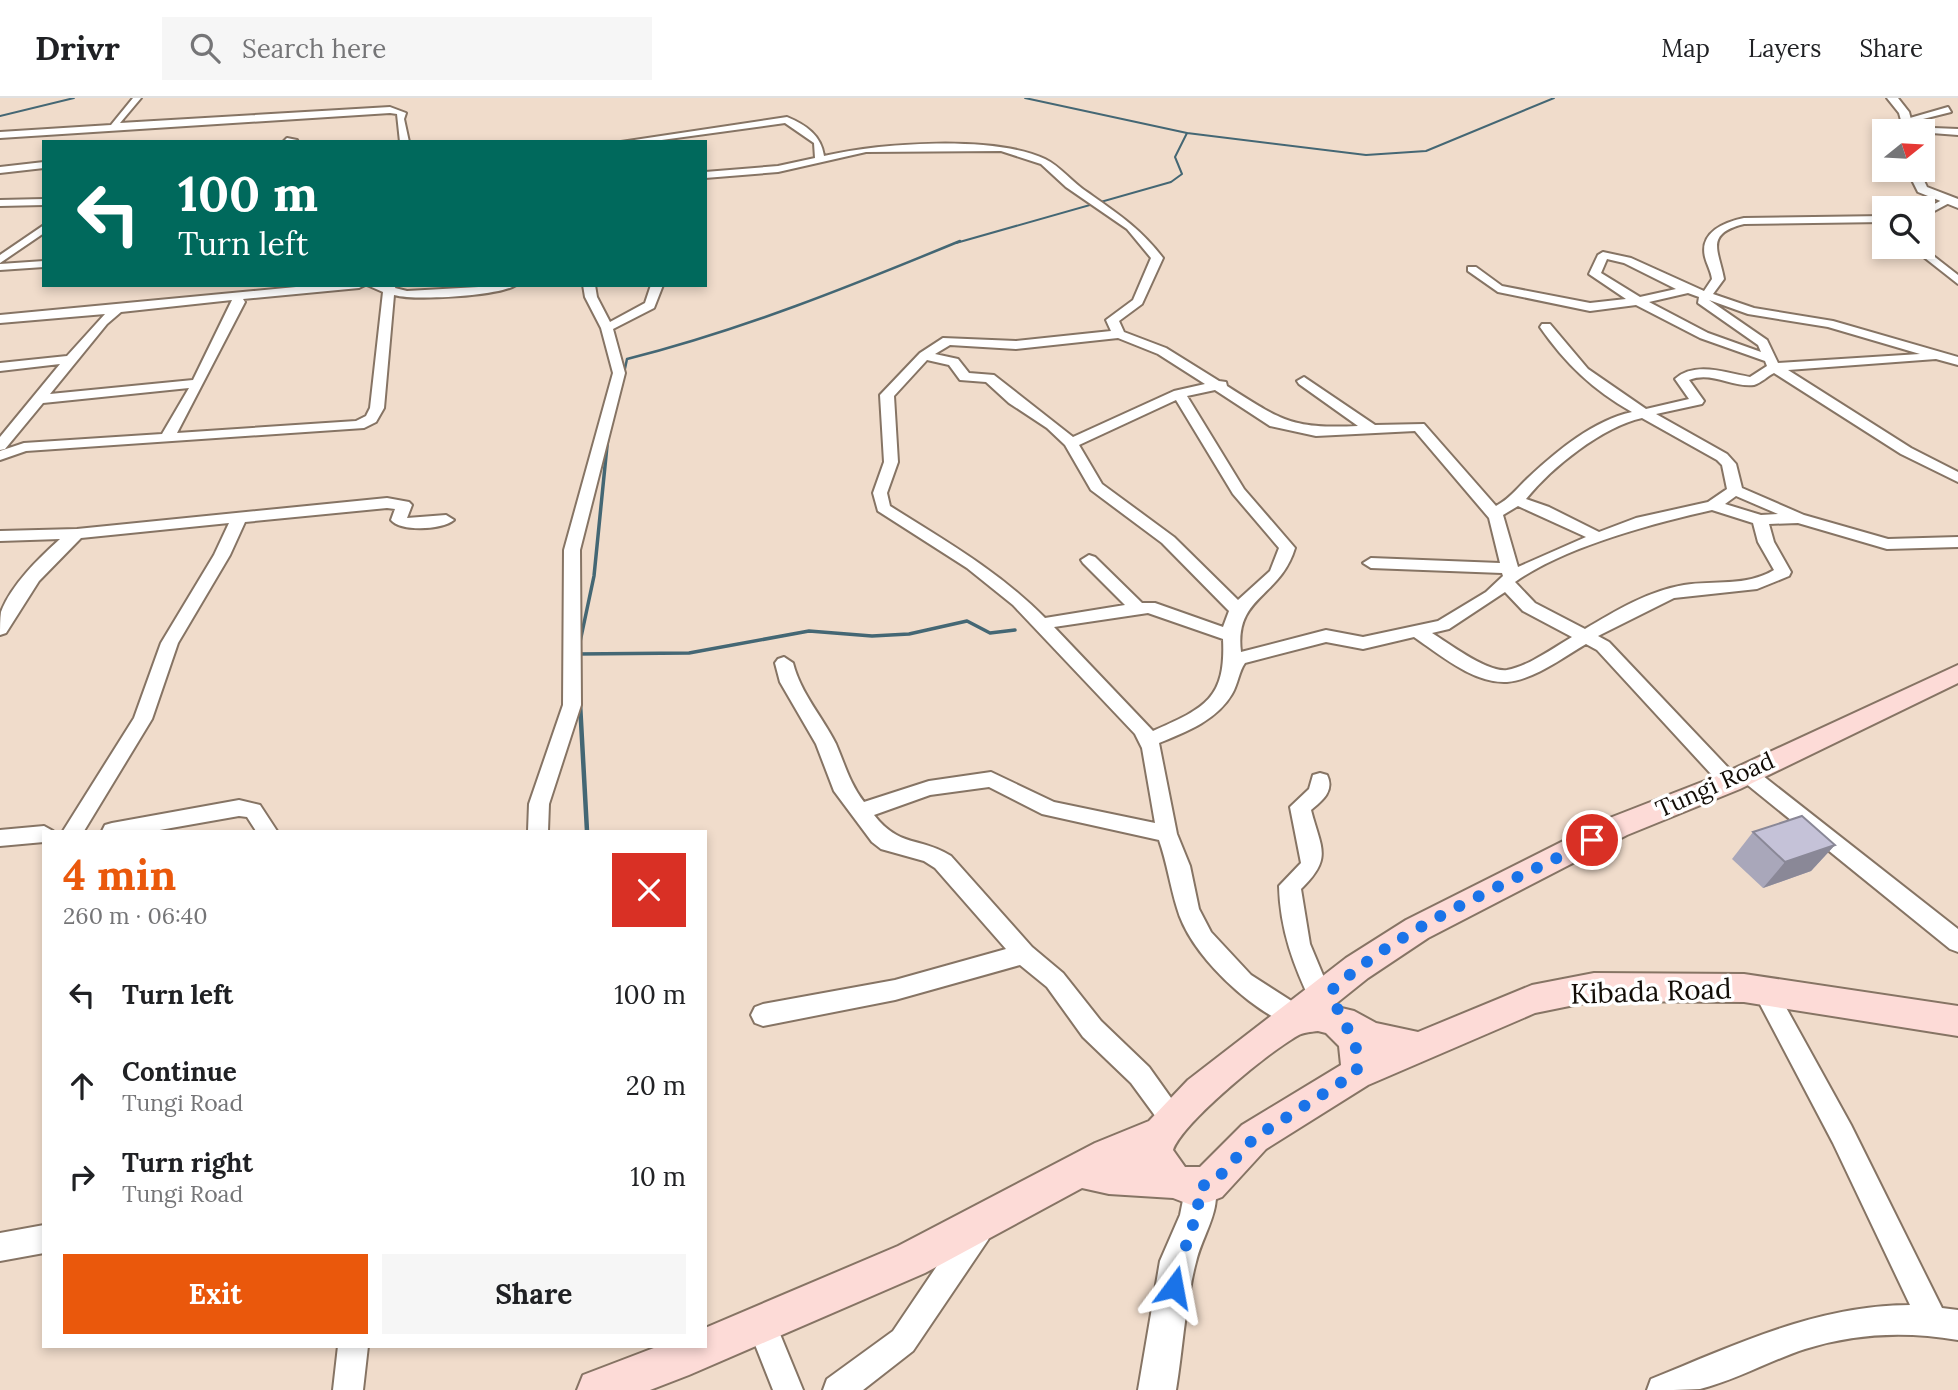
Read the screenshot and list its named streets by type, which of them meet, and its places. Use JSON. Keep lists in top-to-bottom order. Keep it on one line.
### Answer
{"streets":{"main road":["Tungi Road","Kibada Road"]},"north":"right","page":{"header":"Drivr","search":"Search here","nav":["Map","Layers","Share"],"turn":["100 m","Turn left"],"heading":["4 min","260 m · 06:40"],"list":[{"name":"Turn left","value":"100 m"},{"name":"Continue","note":"Tungi Road","value":"20 m"},{"name":"Turn right","note":"Tungi Road","value":"10 m"}],"buttons":["Exit","Share"]}}
